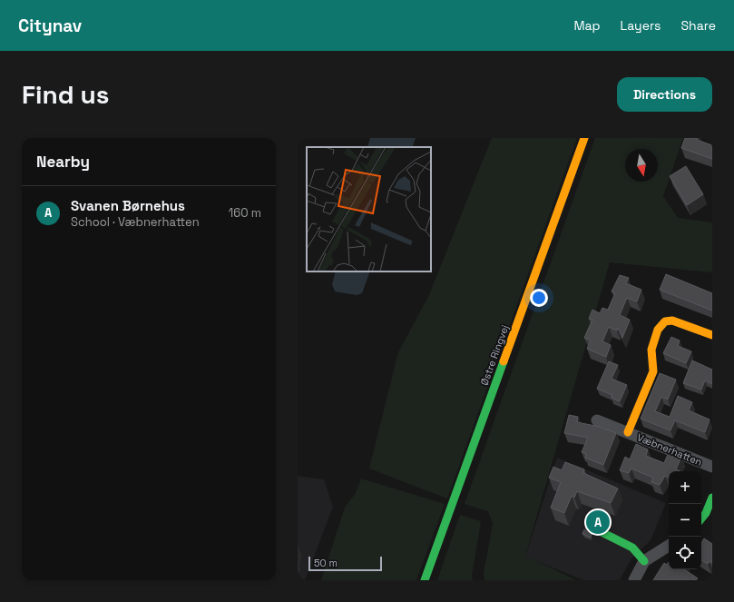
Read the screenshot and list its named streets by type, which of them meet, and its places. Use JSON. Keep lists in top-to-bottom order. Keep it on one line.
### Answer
{"streets":{"main road":["Østre Ringvej","Væbnerhatten"]},"scale_bar":"50 m","north":"bottom","page":{"header":"Citynav","nav":["Map","Layers","Share"],"buttons":"Directions","title":"Find us","heading":"Nearby","list":[{"mark":"A","name":"Svanen Børnehus","note":"School · Væbnerhatten","value":"160 m"}],"map_buttons":["+","−"],"pins":"A","scale":"50 m"}}
